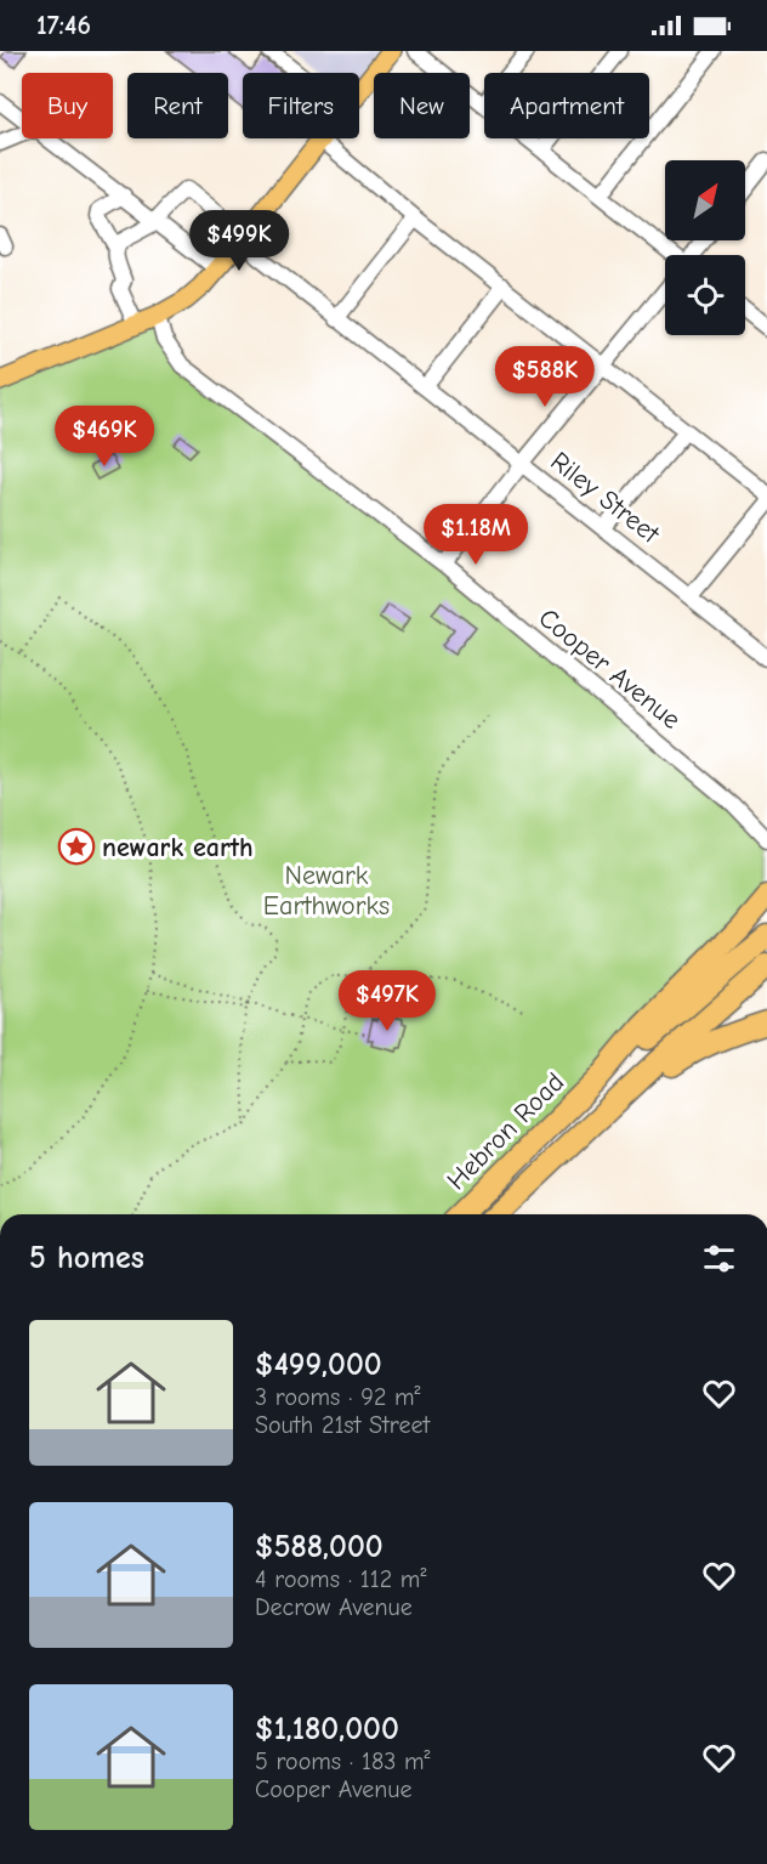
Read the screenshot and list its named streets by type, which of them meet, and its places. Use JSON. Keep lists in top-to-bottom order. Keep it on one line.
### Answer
{"streets":{"highway":["Hebron Road"],"street":["Riley Street","Cooper Avenue"]},"parks":["Newark Earthworks"],"places":{"place":["newark earth"]},"north":"top right","page":{"status":"17:46","chip":["Buy","Rent","Filters","New","Apartment"],"price":["$499K","$588K","$469K","$1.18M","$497K"],"heading":"5 homes","list":[{"name":"$499,000","note":"3 rooms · 92 m² · South 21st Street"},{"name":"$588,000","note":"4 rooms · 112 m² · Decrow Avenue"},{"name":"$1,180,000","note":"5 rooms · 183 m² · Cooper Avenue"}]}}
